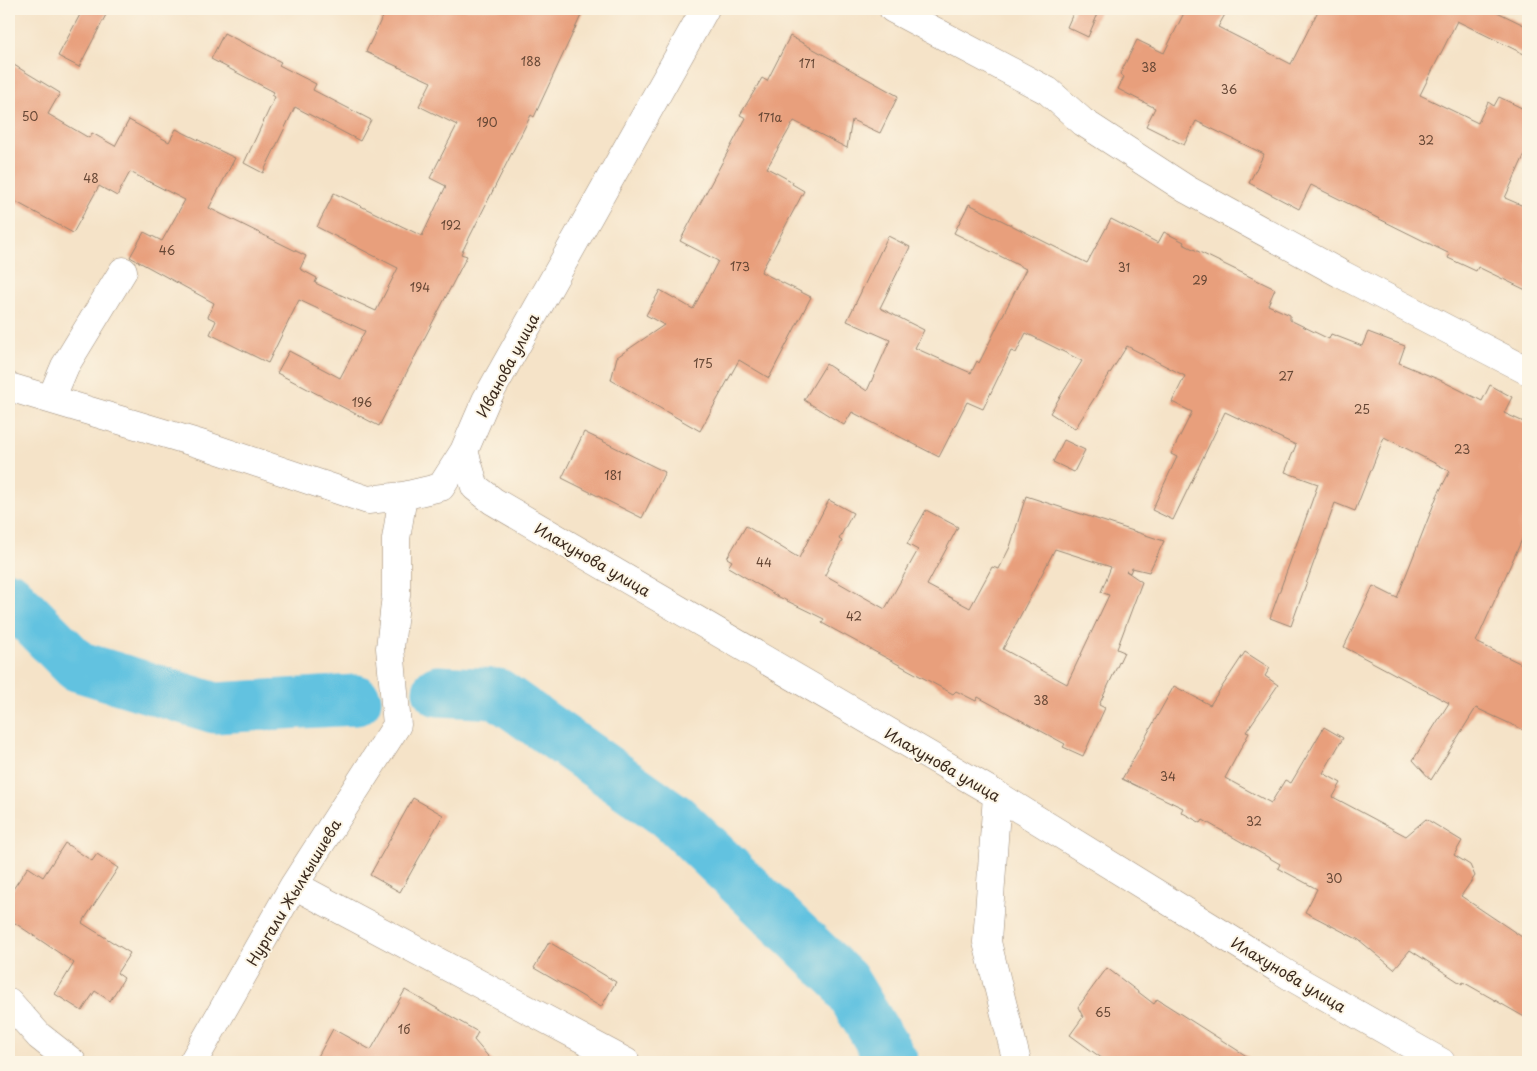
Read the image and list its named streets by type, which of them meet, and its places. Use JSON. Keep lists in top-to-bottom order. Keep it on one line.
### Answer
{"streets":{"street":["Иванова улица","Илахунова улица","Нургали Жылкышиева"]},"crossings":[["Иванова улица","Илахунова улица"],["Иванова улица","Нургали Жылкышиева"]],"house_numbers":["188","171","38","36","50","171а","190","32","48","192","46","173","31","29","194","175","27","196","25","23","181","44","42","38","34","32","30","65","1б"]}
